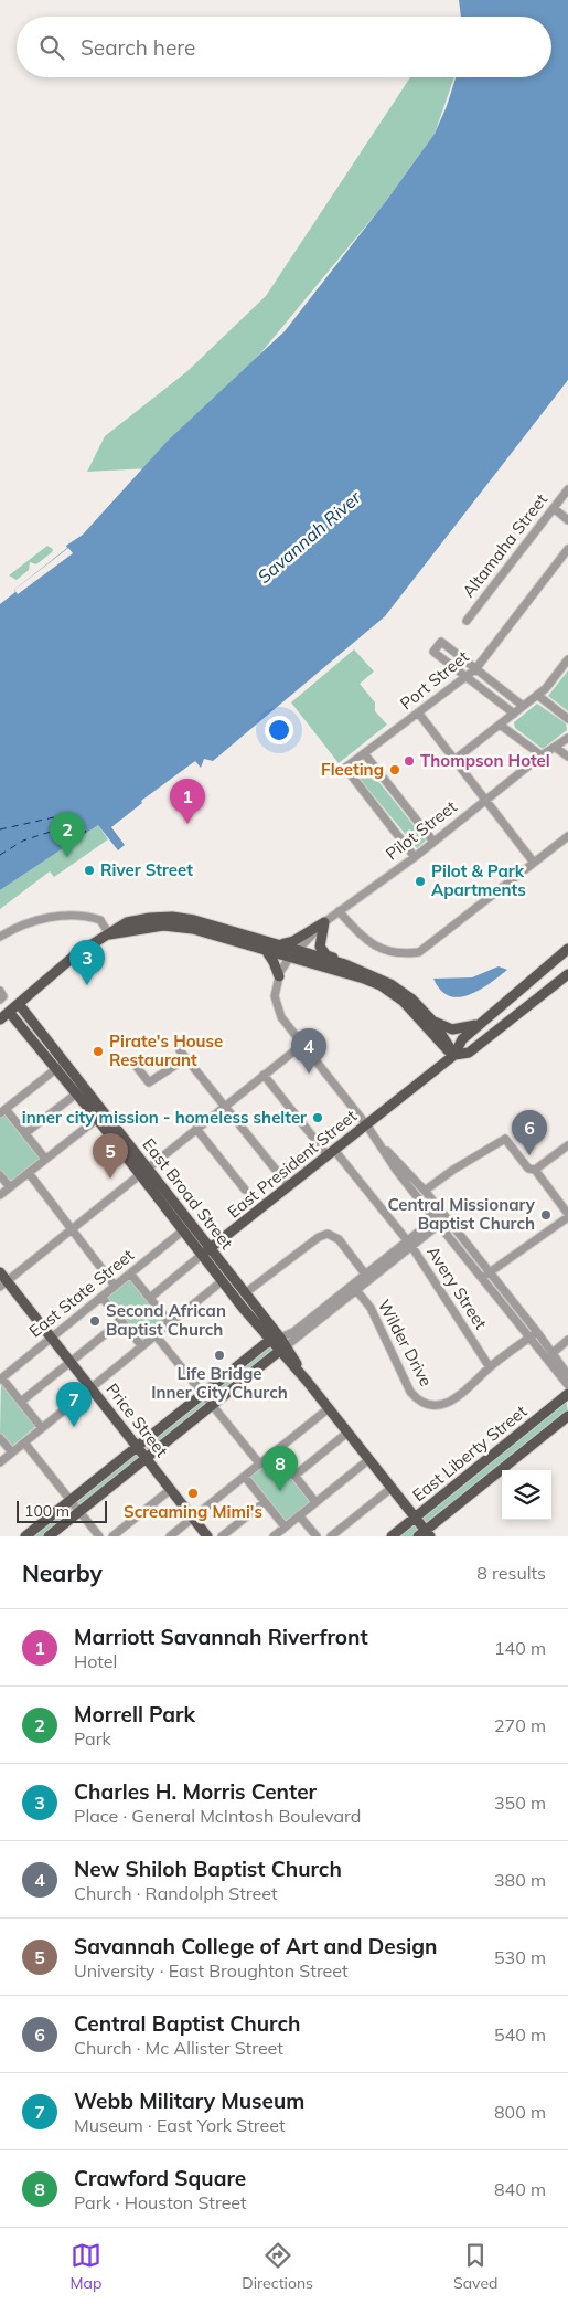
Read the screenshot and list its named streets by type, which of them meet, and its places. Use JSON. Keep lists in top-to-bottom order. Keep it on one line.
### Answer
{"streets":{"main road":["East President Street","East Broad Street","Price Street","East Liberty Street"],"street":["Altamaha Street","Port Street","Pilot Street","Avery Street","East State Street","Wilder Drive"]},"crossings":[["Port Street","Pilot Street"],["East President Street","East Broad Street"],["East President Street","Avery Street"],["East Broad Street","East State Street"],["East Broad Street","East Liberty Street"],["Avery Street","Wilder Drive"],["East State Street","Price Street"]],"water":["Savannah River"],"places":["Thompson Hotel","Fleeting","River Street","Pilot & Park Apartments","Pirate's House Restaurant","inner city mission - homeless shelter","Central Missionary Baptist Church","Second African Baptist Church","Life Bridge Inner City Church","Screaming Mimi's"],"scale_bar":"100 m","page":{"search":"Search here","pins":["1","2","3","4","6","5","7","8"],"scale":"100 m","heading":["Nearby","8 results"],"list":[{"mark":"1","name":"Marriott Savannah Riverfront","note":"Hotel","value":"140 m"},{"mark":"2","name":"Morrell Park","note":"Park","value":"270 m"},{"mark":"3","name":"Charles H. Morris Center","note":"Place · General McIntosh Boulevard","value":"350 m"},{"mark":"4","name":"New Shiloh Baptist Church","note":"Church · Randolph Street","value":"380 m"},{"mark":"5","name":"Savannah College of Art and Design","note":"University · East Broughton Street","value":"530 m"},{"mark":"6","name":"Central Baptist Church","note":"Church · Mc Allister Street","value":"540 m"},{"mark":"7","name":"Webb Military Museum","note":"Museum · East York Street","value":"800 m"},{"mark":"8","name":"Crawford Square","note":"Park · Houston Street","value":"840 m"}],"nav":["Map","Directions","Saved"]}}
